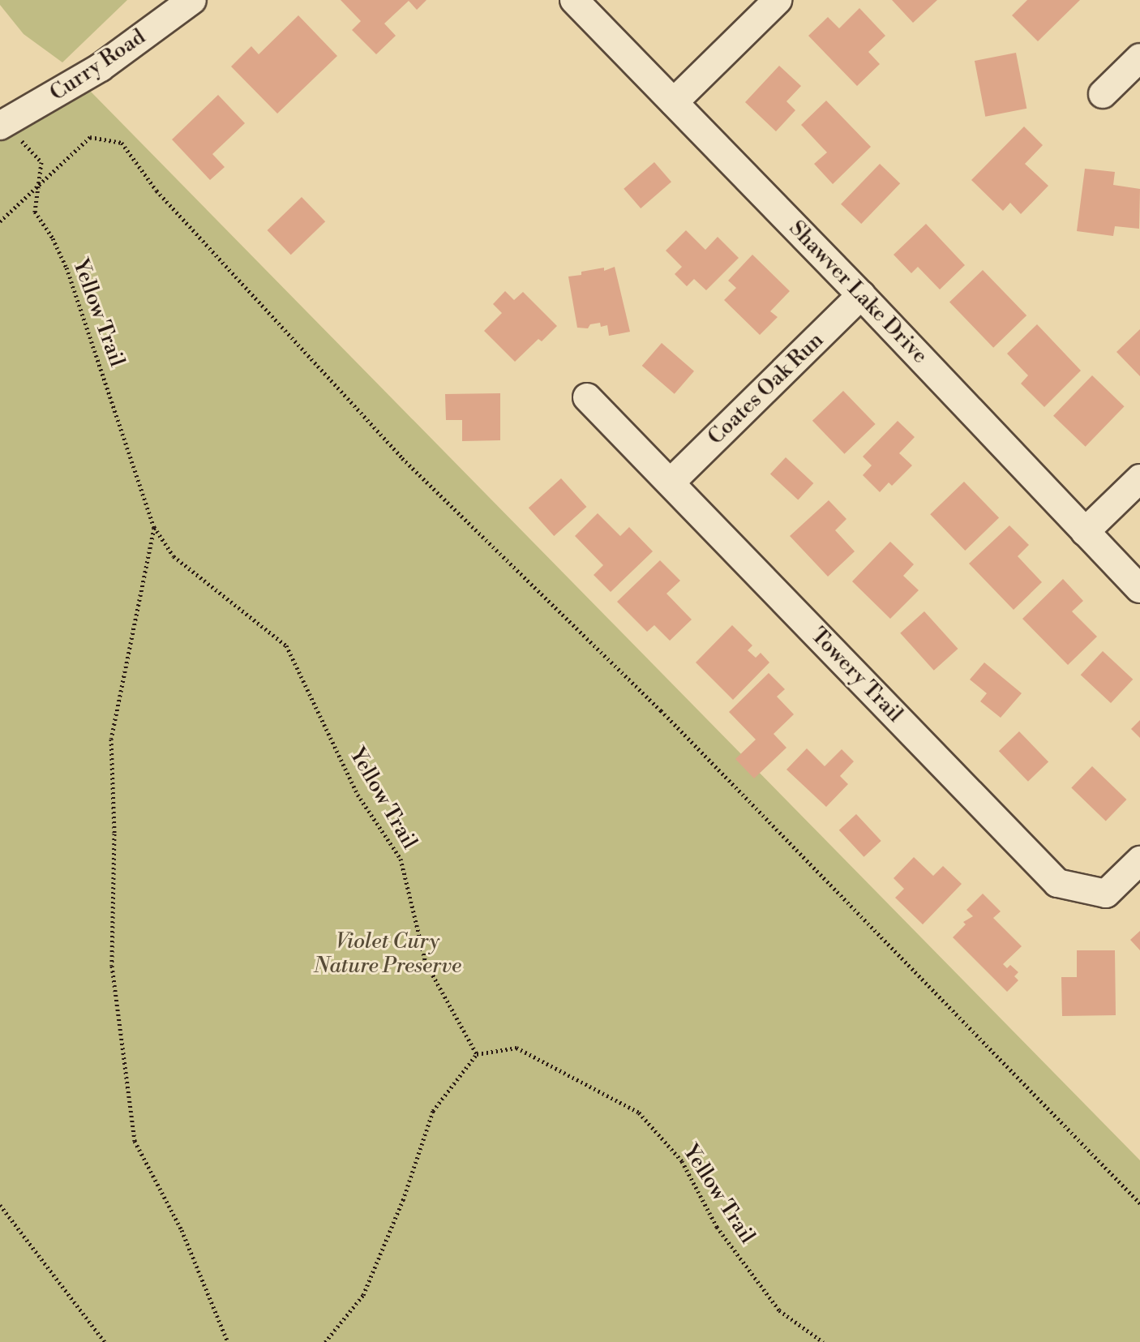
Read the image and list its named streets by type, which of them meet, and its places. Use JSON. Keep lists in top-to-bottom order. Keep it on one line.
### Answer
{"streets":{"street":["Curry Road","Shawver Lake Drive","Coates Oak Run","Towery Trail"],"path":["Yellow Trail"]},"crossings":[["Curry Road","Yellow Trail"],["Shawver Lake Drive","Coates Oak Run"],["Coates Oak Run","Towery Trail"]],"parks":["Violet Cury Nature Preserve"]}
